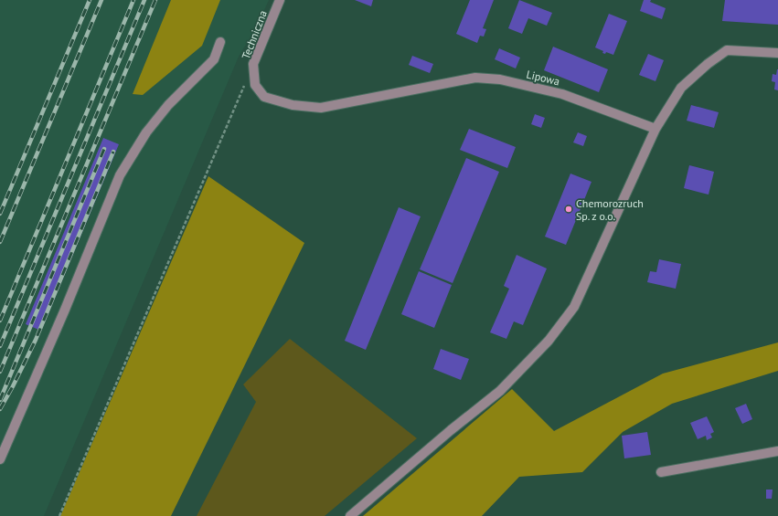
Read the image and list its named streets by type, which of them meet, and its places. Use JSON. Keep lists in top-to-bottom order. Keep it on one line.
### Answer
{"streets":{"street":["Techniczna","Lipowa"]},"crossings":[["Techniczna","Lipowa"]],"places":["Chemorozruch Sp. z o.o."]}
